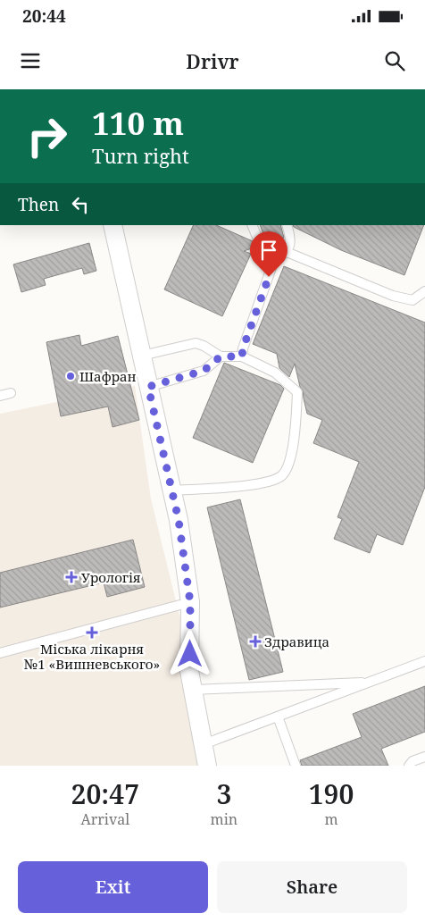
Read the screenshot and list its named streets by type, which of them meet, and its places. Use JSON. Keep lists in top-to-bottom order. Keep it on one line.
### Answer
{"places":{"other":["Шафран"],"health":["Урологія","Міська лікарня №1 «Вишневського»","Здравица"]},"page":{"status":"20:44","header":"Drivr","turn":["110 m","Turn right"],"then":"Then","eta":["20:47","Arrival","3","min","190","m"],"buttons":["Exit","Share"]}}
